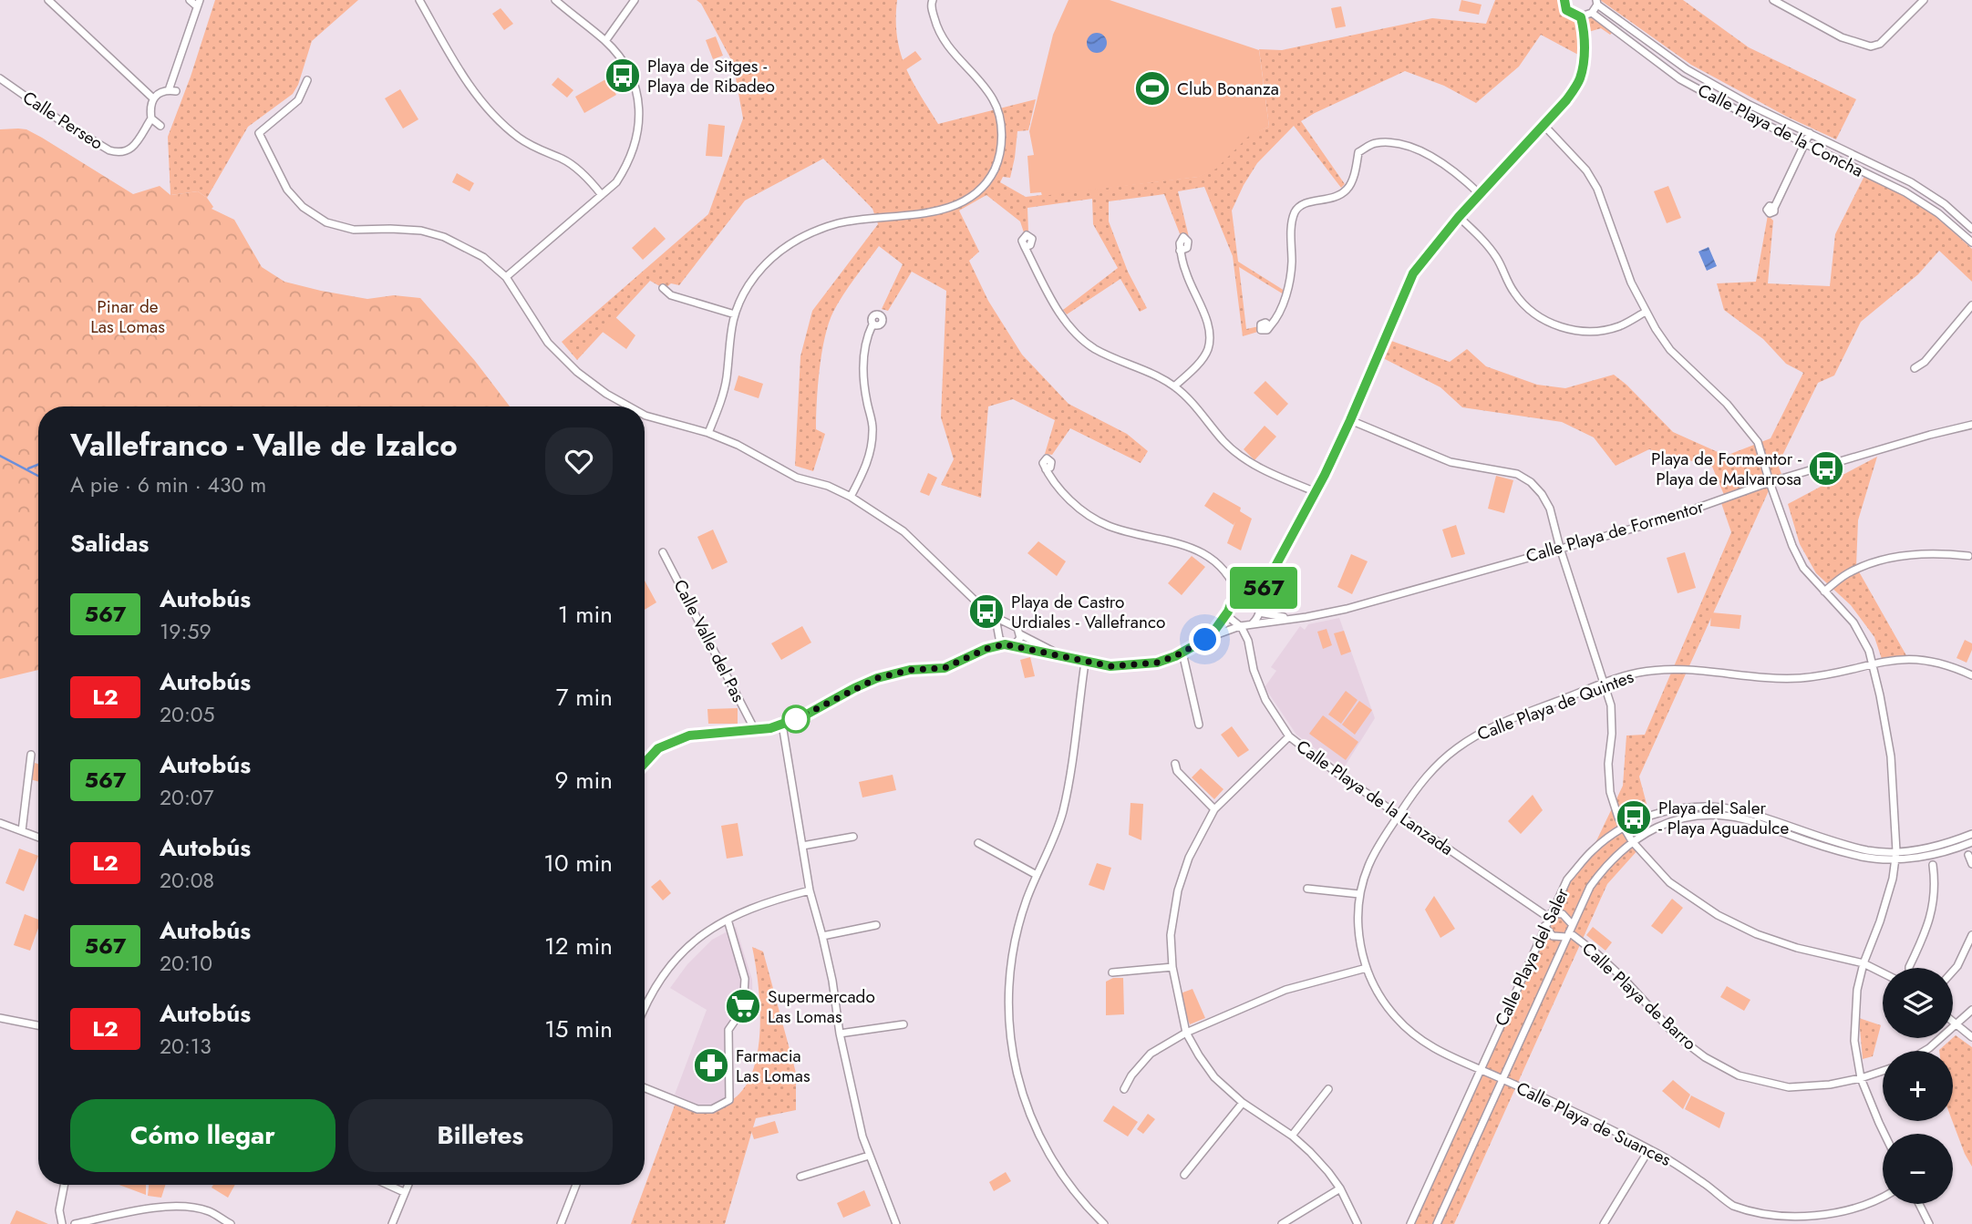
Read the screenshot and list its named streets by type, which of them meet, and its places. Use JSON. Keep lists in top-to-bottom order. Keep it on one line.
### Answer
{"streets":{"street":["Calle Perseo","Calle Playa de la Concha","Calle Playa de Formentor","Calle Valle del Pas","Calle Playa de Quintes","Calle Playa de la Lanzada","Calle Playa del Saler","Calle Playa de Barro","Calle Playa de Suances"]},"crossings":[["Calle Playa de Quintes","Calle Playa de la Lanzada"],["Calle Playa de Quintes","Calle Playa del Saler"],["Calle Playa de Quintes","Calle Playa de Suances"],["Calle Playa de la Lanzada","Calle Playa del Saler"],["Calle Playa de la Lanzada","Calle Playa de Barro"],["Calle Playa del Saler","Calle Playa de Barro"],["Calle Playa del Saler","Calle Playa de Suances"]],"parks":["Pinar de Las Lomas"],"places":{"bus stop":["Playa de Sitges - Playa de Ribadeo","Playa de Formentor - Playa de Malvarrosa","Playa de Castro Urdiales - Vallefranco","Playa del Saler - Playa Aguadulce"],"sports":["Club Bonanza"],"supermarket":["Supermercado Las Lomas"],"pharmacy":["Farmacia Las Lomas"]},"lines":["bus line 567"],"page":{"on_map":"567","heading":[["Vallefranco - Valle de Izalco","A pie · 6 min · 430 m"],"Salidas"],"list":[{"mark":"567","name":"Autobús","note":"19:59","value":"1 min"},{"mark":"L2","name":"Autobús","note":"20:05","value":"7 min"},{"mark":"567","name":"Autobús","note":"20:07","value":"9 min"},{"mark":"L2","name":"Autobús","note":"20:08","value":"10 min"},{"mark":"567","name":"Autobús","note":"20:10","value":"12 min"},{"mark":"L2","name":"Autobús","note":"20:13","value":"15 min"}],"map_buttons":["+","−"],"buttons":["Cómo llegar","Billetes"]}}
